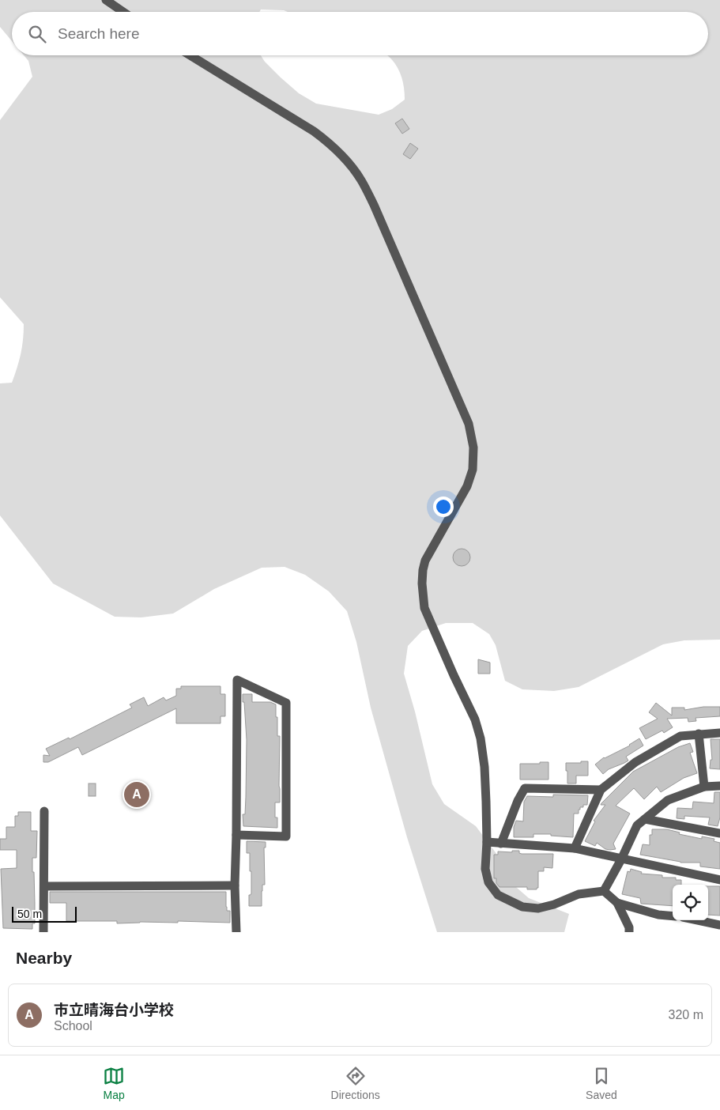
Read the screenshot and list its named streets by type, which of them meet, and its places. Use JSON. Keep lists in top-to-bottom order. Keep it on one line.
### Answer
{"scale_bar":"50 m","page":{"search":"Search here","pins":"A","scale":"50 m","heading":"Nearby","list":[{"mark":"A","name":"市立晴海台小学校","note":"School","value":"320 m"}],"nav":["Map","Directions","Saved"]}}
